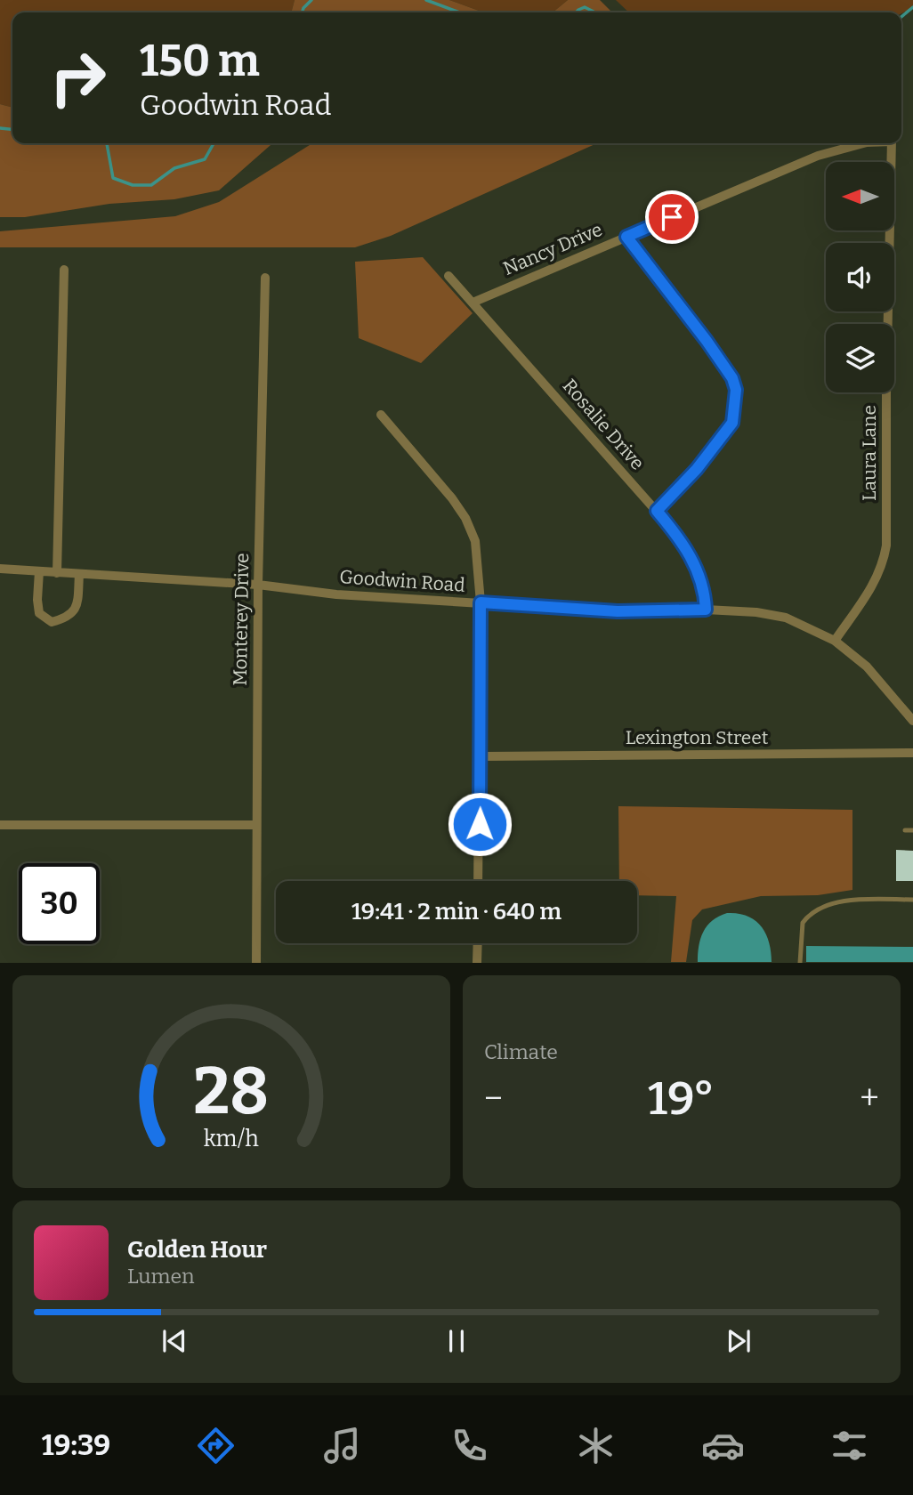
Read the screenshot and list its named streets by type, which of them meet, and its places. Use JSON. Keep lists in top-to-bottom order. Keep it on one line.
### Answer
{"streets":{"street":["Nancy Drive","Rosalie Drive","Laura Lane","Goodwin Road","Monterey Drive","Lexington Street"]},"crossings":[["Nancy Drive","Rosalie Drive"],["Rosalie Drive","Goodwin Road"],["Laura Lane","Goodwin Road"],["Goodwin Road","Monterey Drive"]],"north":"left","page":{"turn":["150 m","Goodwin Road"],"limit":"30","trip":"19:41 · 2 min · 640 m","tile":"Climate","heat":["−","19°","+"],"song":["Golden Hour","Lumen"],"tabs":"19:39","gauge":["28","km/h"]}}
